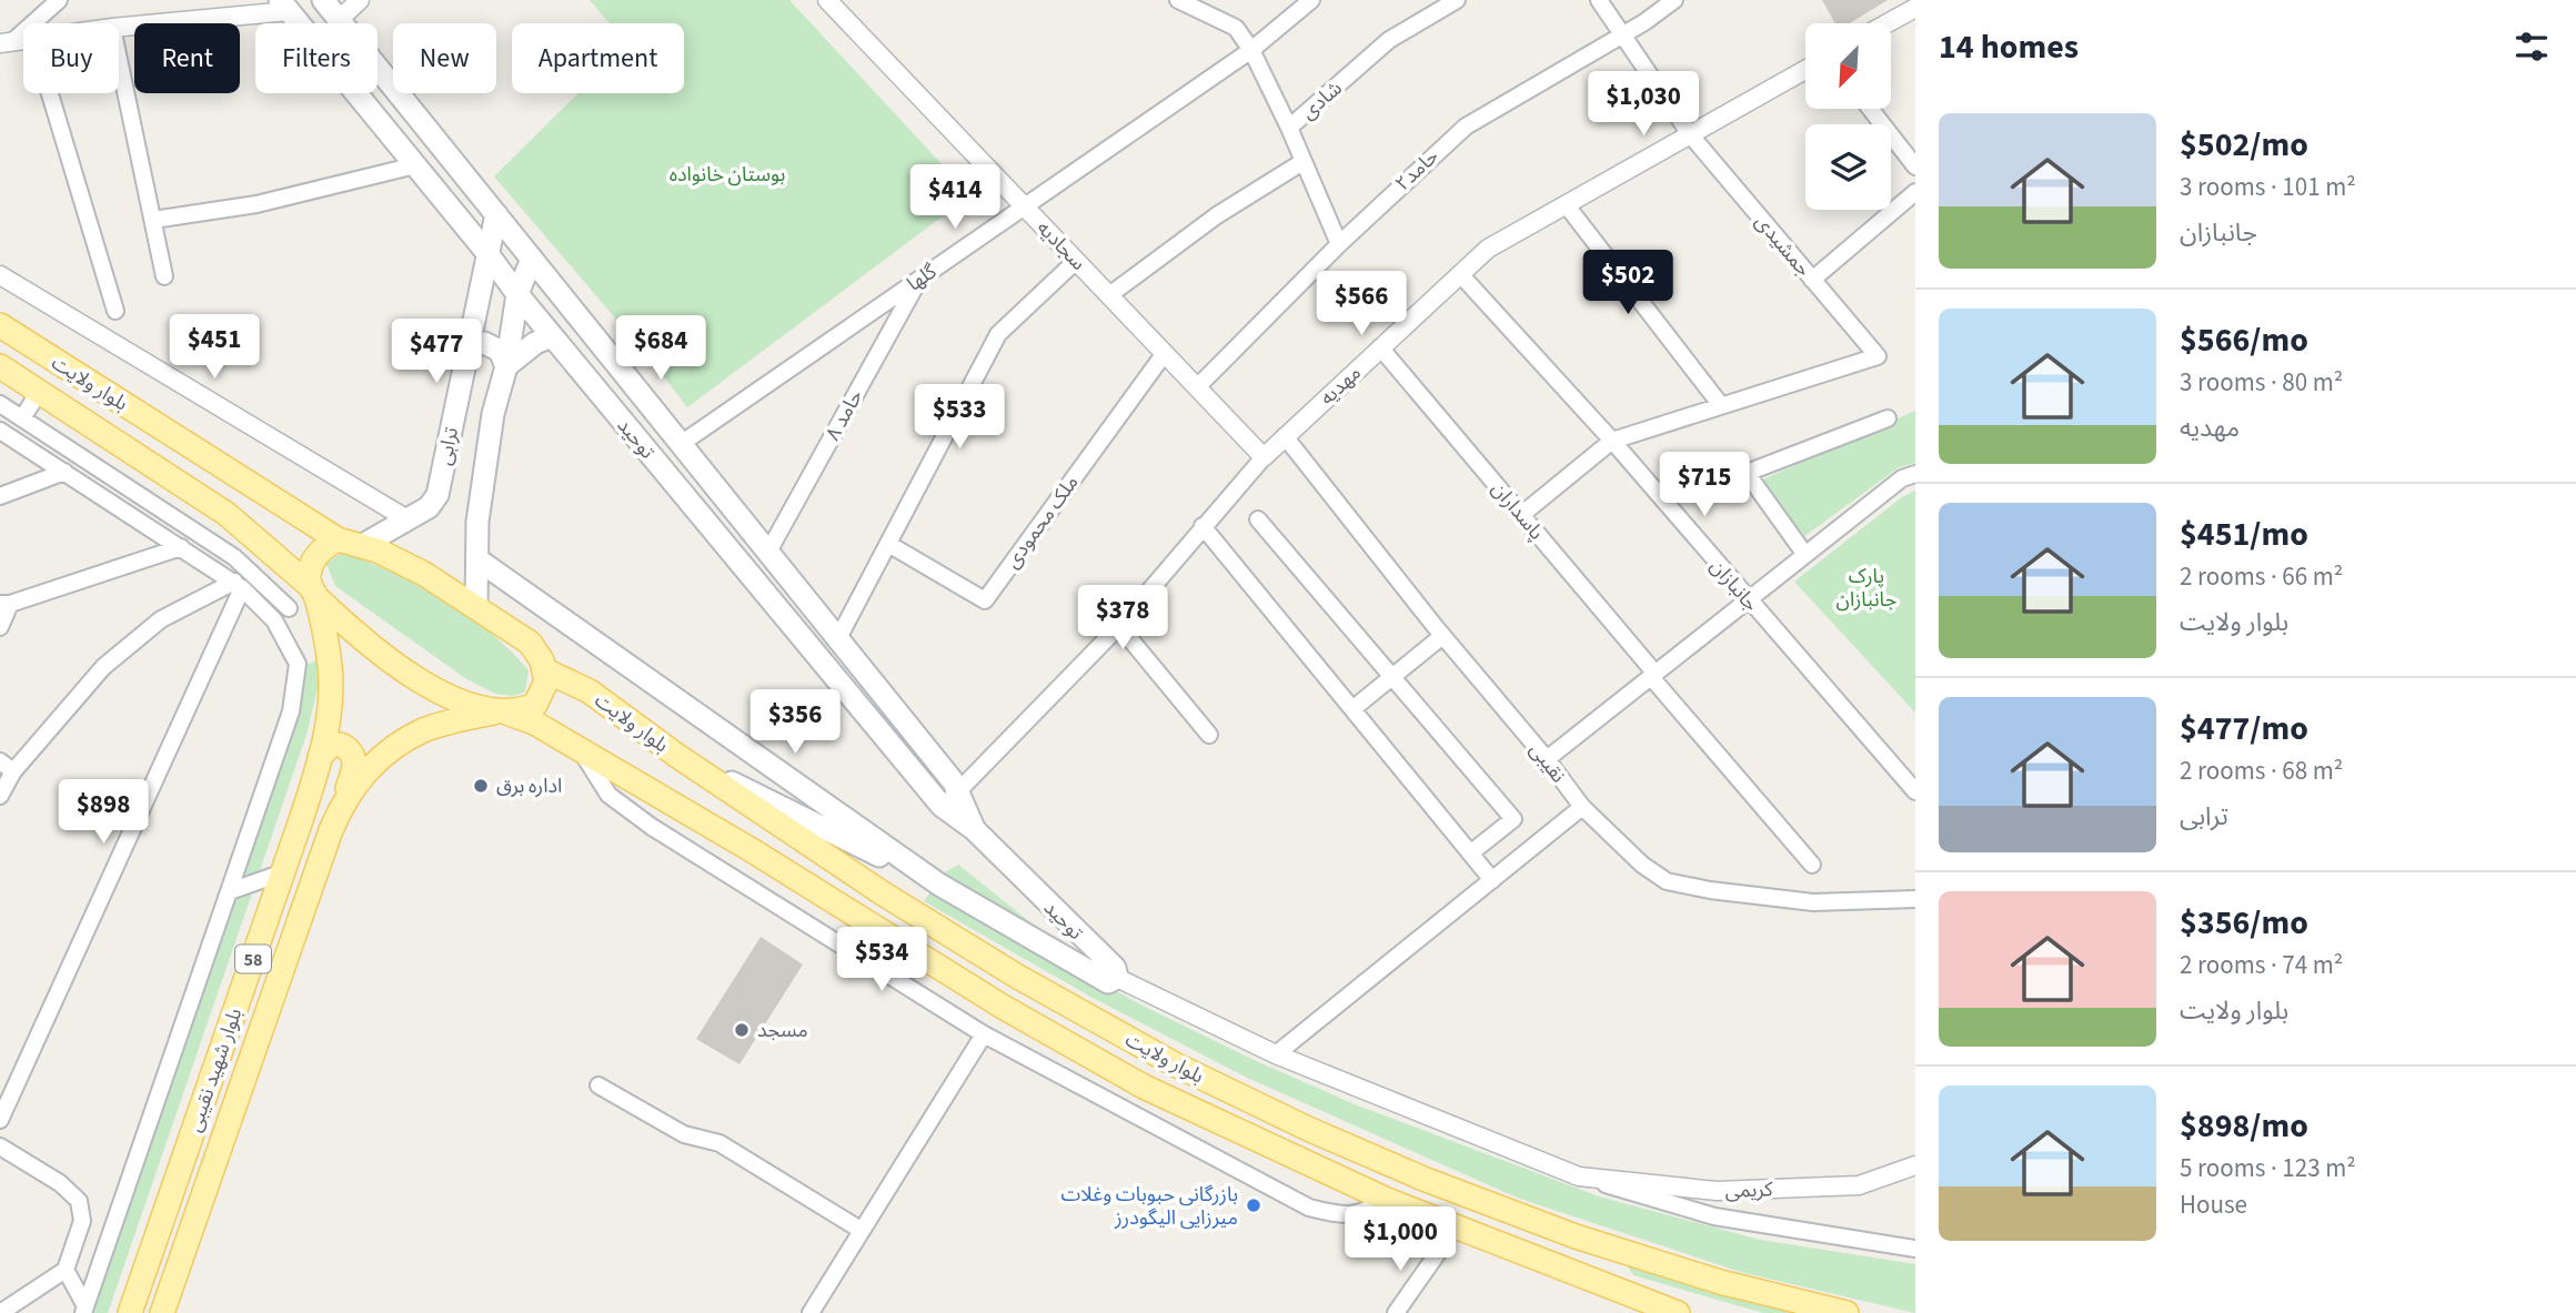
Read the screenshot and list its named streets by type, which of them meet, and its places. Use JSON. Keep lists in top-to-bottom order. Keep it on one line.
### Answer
{"streets":{"main road":["بلوار ولایت","توحید","ترابی","58","بلوار شهید نقیبی"],"street":["شادی","حامد۲","سجادیه","جمشیدی","گلها","مهدیه","حامد ۸","پاسداران","ملک محمودی","جانبازان","نقیبی","کریمی"]},"crossings":[["شادی","حامد۲"],["حامد۲","سجادیه"],["حامد۲","جمشیدی"],["سجادیه","گلها"],["سجادیه","مهدیه"],["سجادیه","ملک محمودی"],["جمشیدی","مهدیه"],["گلها","حامد ۸"],["گلها","توحید"],["بلوار ولایت","ترابی"],["بلوار ولایت","بلوار شهید نقیبی"],["مهدیه","توحید"],["مهدیه","پاسداران"],["مهدیه","جانبازان"],["مهدیه","نقیبی"],["حامد ۸","توحید"],["توحید","ترابی"],["توحید","کریمی"]],"parks":["بوستان خانواده","پارک جانبازان"],"places":["اداره برق","مسجد","بازرگانی حبوبات وغلات میرزایی الیگودرز"],"north":"bottom left","page":{"heading":"14 homes","chip":["Buy","Rent","Filters","New","Apartment"],"price":["$1,030","$414","$502","$566","$451","$684","$477","$533","$715","$378","$356","$898","$534","$1,000"],"list":[{"name":"$502/mo","note":"3 rooms · 101 m² · جانبازان"},{"name":"$566/mo","note":"3 rooms · 80 m² · مهدیه"},{"name":"$451/mo","note":"2 rooms · 66 m² · بلوار ولایت"},{"name":"$477/mo","note":"2 rooms · 68 m² · ترابی"},{"name":"$356/mo","note":"2 rooms · 74 m² · بلوار ولایت"},{"name":"$898/mo","note":"5 rooms · 123 m² · House"}]}}
